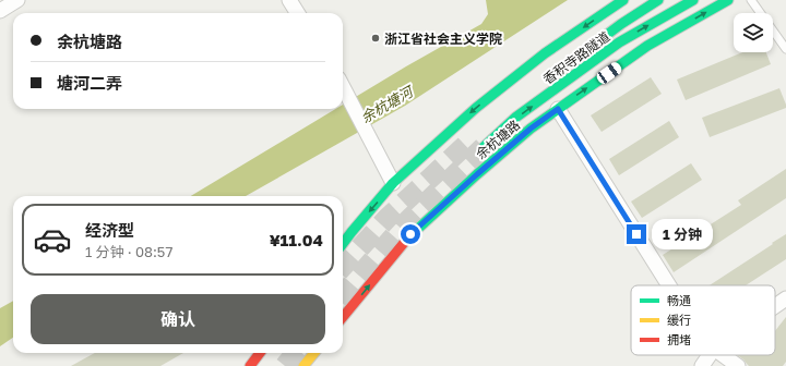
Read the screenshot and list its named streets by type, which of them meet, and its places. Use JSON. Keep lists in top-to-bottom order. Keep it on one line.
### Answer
{"streets":{"main road":["香积寺路隧道","余杭塘路"]},"water":["余杭塘河"],"places":["浙江省社会主义学院"],"legend":["畅通","缓行","拥堵"],"page":{"banner":["余杭塘路","塘河二弄"],"list":[{"name":"经济型","note":"1 分钟 · 08:57","value":"¥11.04"}],"bubble":"1 分钟","buttons":"确认"}}
